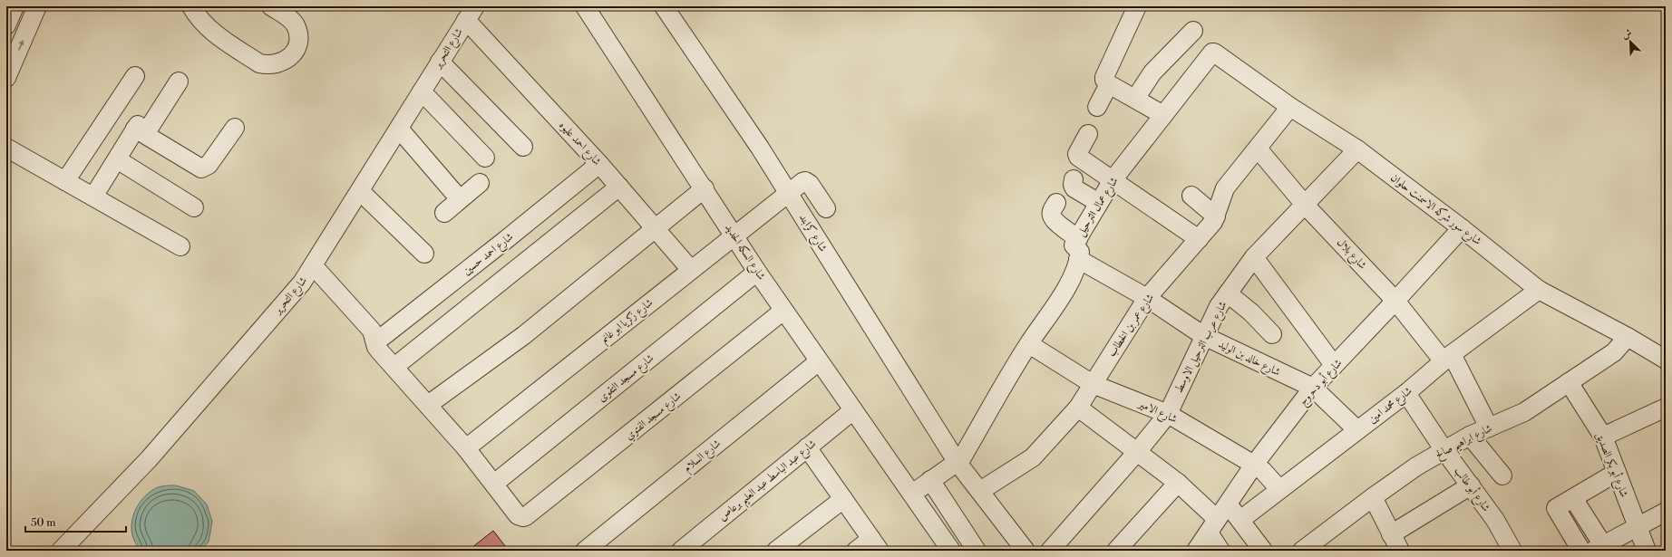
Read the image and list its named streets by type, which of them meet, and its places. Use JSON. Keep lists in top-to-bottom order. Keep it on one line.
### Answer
{"streets":{"street":["شارع التحرير","شارع احمد عليوه","شارع عمال الترحيل","شارع سور شركه الاسمنت حلوان","شارع كرابند","شارع السكه الحديد","شارع احمد حسين","شارع بلال","شارع زكريا ابو غانم","شارع عمر بن الخطاب","شارع عرب الترحيل الاوسط","شارع خالد بن الوليد","شارع مسجد التقوى","شارع أبو دحروج","شارع محمد امين","شارع الامير","شارع مسجد الفتوي","شارع ابراهيم صالح","شارع السلام","شارع أبو بكر الصديق","شارع عبد الباسط عبد العليم برعاص","شارع أبو طالب"]},"crossings":[["شارع التحرير","شارع احمد عليوه"],["شارع احمد عليوه","شارع احمد حسين"],["شارع احمد عليوه","شارع زكريا ابو غانم"],["شارع عمال الترحيل","شارع سور شركه الاسمنت حلوان"],["شارع عمال الترحيل","شارع خالد بن الوليد"],["شارع سور شركه الاسمنت حلوان","شارع عمر بن الخطاب"],["شارع سور شركه الاسمنت حلوان","شارع عرب الترحيل الاوسط"],["شارع سور شركه الاسمنت حلوان","شارع أبو دحروج"],["شارع سور شركه الاسمنت حلوان","شارع محمد امين"],["شارع سور شركه الاسمنت حلوان","شارع ابراهيم صالح"],["شارع كرابند","شارع زكريا ابو غانم"],["شارع السكه الحديد","شارع زكريا ابو غانم"],["شارع السكه الحديد","شارع مسجد التقوى"],["شارع السكه الحديد","شارع مسجد الفتوي"],["شارع السكه الحديد","شارع السلام"],["شارع السكه الحديد","شارع عبد الباسط عبد العليم برعاص"],["شارع بلال","شارع عمر بن الخطاب"],["شارع بلال","شارع عرب الترحيل الاوسط"],["شارع بلال","شارع أبو دحروج"],["شارع بلال","شارع محمد امين"],["شارع بلال","شارع ابراهيم صالح"],["شارع عمر بن الخطاب","شارع خالد بن الوليد"],["شارع عمر بن الخطاب","شارع الامير"],["شارع عرب الترحيل الاوسط","شارع خالد بن الوليد"],["شارع عرب الترحيل الاوسط","شارع الامير"],["شارع خالد بن الوليد","شارع أبو دحروج"],["شارع خالد بن الوليد","شارع محمد امين"],["شارع مسجد التقوى","شارع مسجد الفتوي"],["شارع أبو دحروج","شارع الامير"],["شارع محمد امين","شارع الامير"],["شارع محمد امين","شارع أبو طالب"],["شارع ابراهيم صالح","شارع أبو بكر الصديق"],["شارع ابراهيم صالح","شارع أبو طالب"]],"scale_bar":"50 m","north":"top left"}
